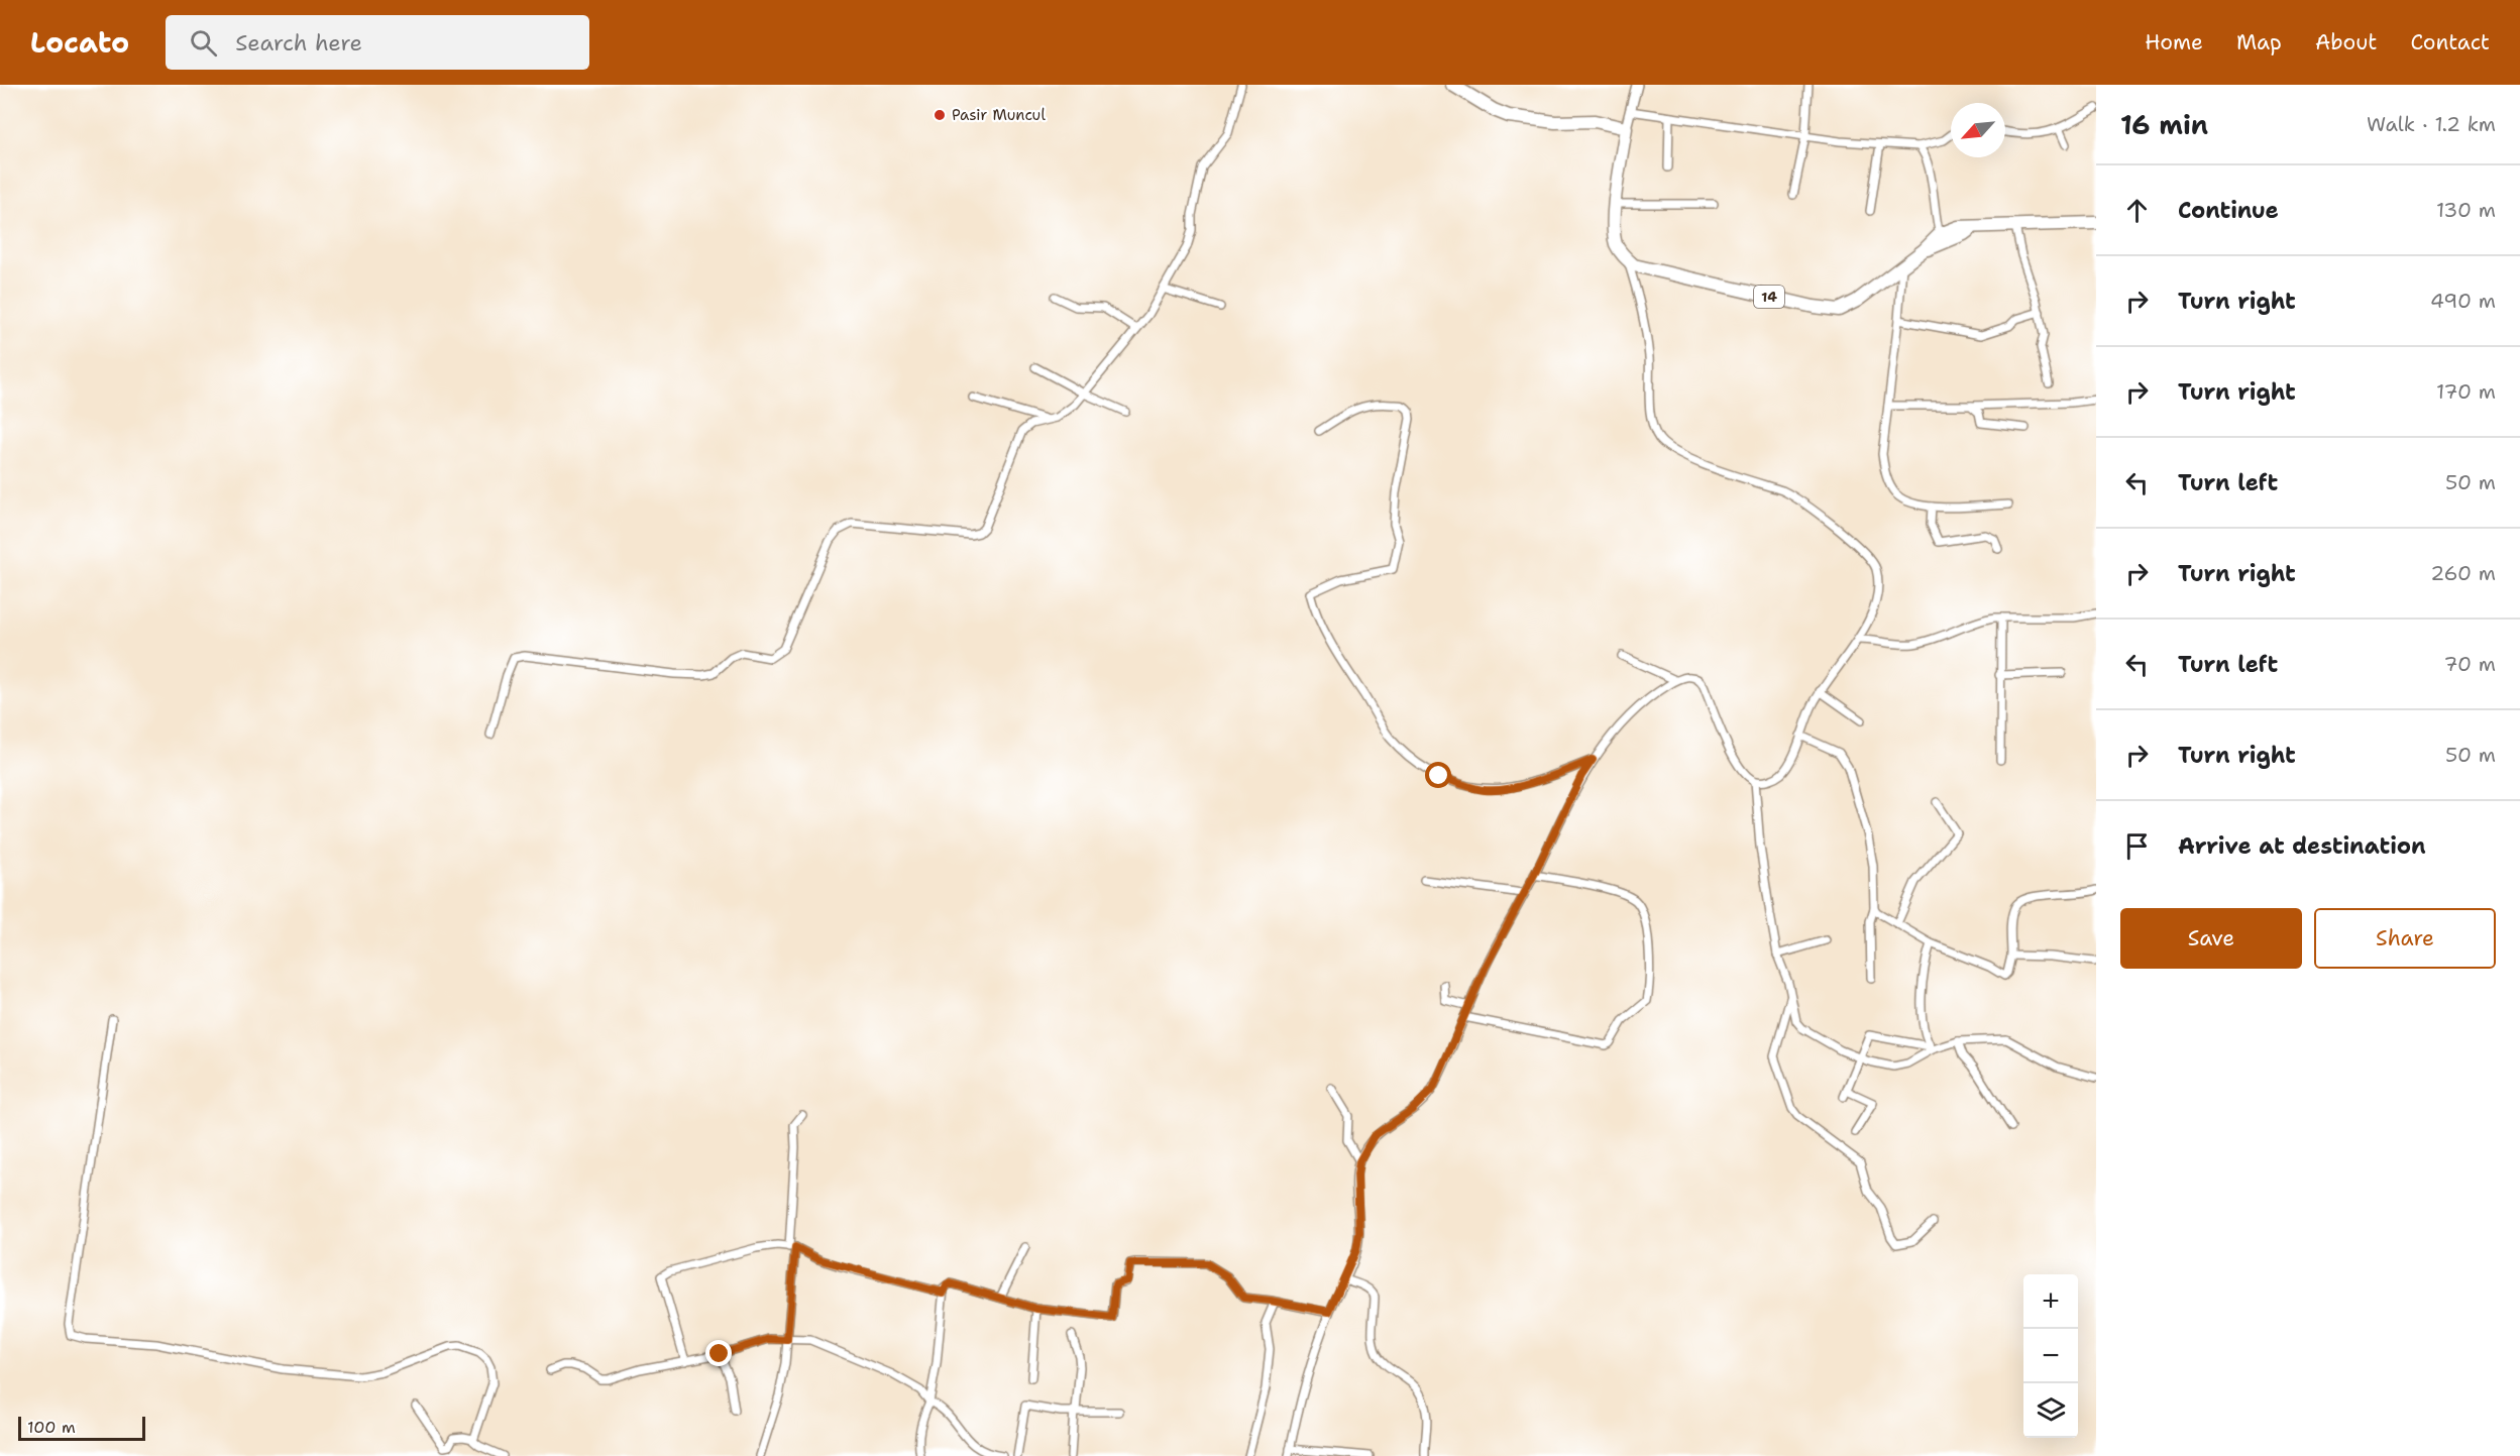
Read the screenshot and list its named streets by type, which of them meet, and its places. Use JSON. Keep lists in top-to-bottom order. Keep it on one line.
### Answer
{"streets":{"highway":["14"]},"places":["Pasir Muncul"],"scale_bar":"100 m","north":"bottom left","page":{"header":"Locato","search":"Search here","nav":["Home","Map","About","Contact"],"heading":["16 min","Walk · 1.2 km"],"list":[["Continue","130 m"],["Turn right","490 m"],["Turn right","170 m"],["Turn left","50 m"],["Turn right","260 m"],["Turn left","70 m"],["Turn right","50 m"],"Arrive at destination"],"buttons":["Save","Share"],"map_buttons":["+","−"],"scale":"100 m"}}
